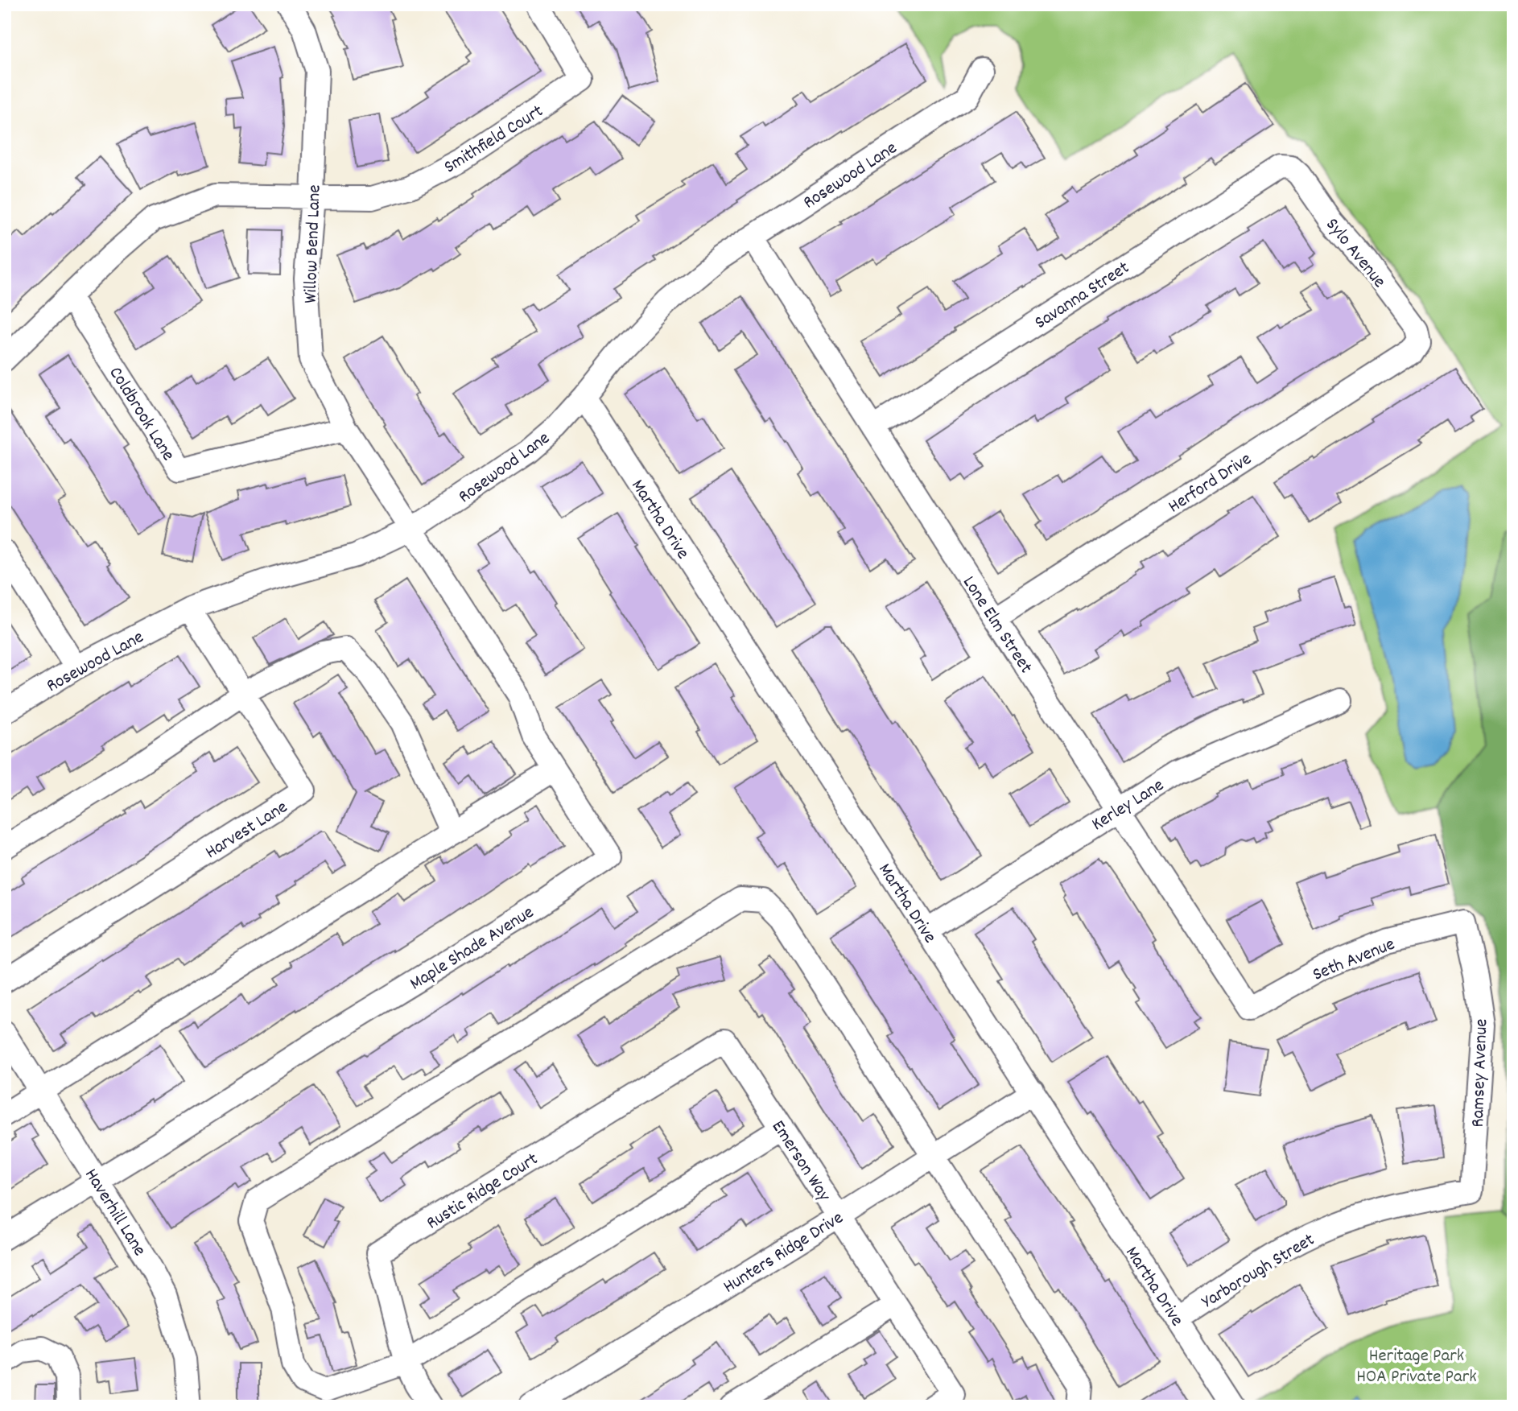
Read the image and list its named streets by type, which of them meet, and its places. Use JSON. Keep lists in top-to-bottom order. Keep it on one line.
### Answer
{"streets":{"street":["Smithfield Court","Rosewood Lane","Willow Bend Lane","Sylo Avenue","Savanna Street","Coldbrook Lane","Herford Drive","Martha Drive","Lone Elm Street","Kerley Lane","Harvest Lane","Maple Shade Avenue","Seth Avenue","Ramsey Avenue","Emerson Way","Rustic Ridge Court","Haverhill Lane","Hunters Ridge Drive","Yarborough Street"]},"crossings":[["Smithfield Court","Willow Bend Lane"],["Rosewood Lane","Willow Bend Lane"],["Rosewood Lane","Martha Drive"],["Rosewood Lane","Lone Elm Street"],["Rosewood Lane","Harvest Lane"],["Rosewood Lane","Maple Shade Avenue"],["Willow Bend Lane","Coldbrook Lane"],["Willow Bend Lane","Maple Shade Avenue"],["Sylo Avenue","Savanna Street"],["Sylo Avenue","Herford Drive"],["Savanna Street","Lone Elm Street"],["Herford Drive","Lone Elm Street"],["Martha Drive","Kerley Lane"],["Martha Drive","Hunters Ridge Drive"],["Martha Drive","Yarborough Street"],["Lone Elm Street","Kerley Lane"],["Lone Elm Street","Seth Avenue"],["Maple Shade Avenue","Haverhill Lane"],["Seth Avenue","Ramsey Avenue"],["Ramsey Avenue","Yarborough Street"],["Emerson Way","Rustic Ridge Court"],["Emerson Way","Hunters Ridge Drive"]],"parks":["Heritage Park HOA Private Park"]}
